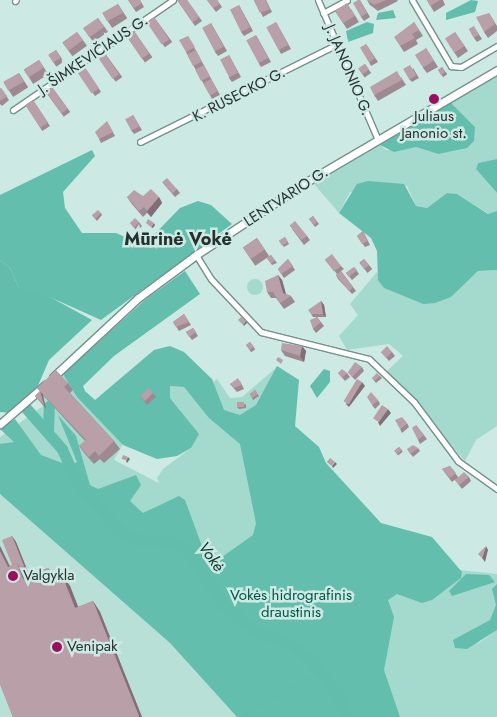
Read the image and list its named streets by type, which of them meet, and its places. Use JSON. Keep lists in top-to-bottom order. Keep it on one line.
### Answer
{"streets":{"main road":["LENTVARIO G."],"street":["J. ŠIMKEVIČIAUS G.","J. JANONIO G.","K. RUSECKO G."]},"crossings":[["J. JANONIO G.","K. RUSECKO G."],["J. JANONIO G.","LENTVARIO G."]],"districts":["Mūrinė Vokė"],"water":["Vokė"],"parks":["Vokės hidrografinis draustinis"],"places":["Juliaus Janonio st.","Valgykla","Venipak"]}
